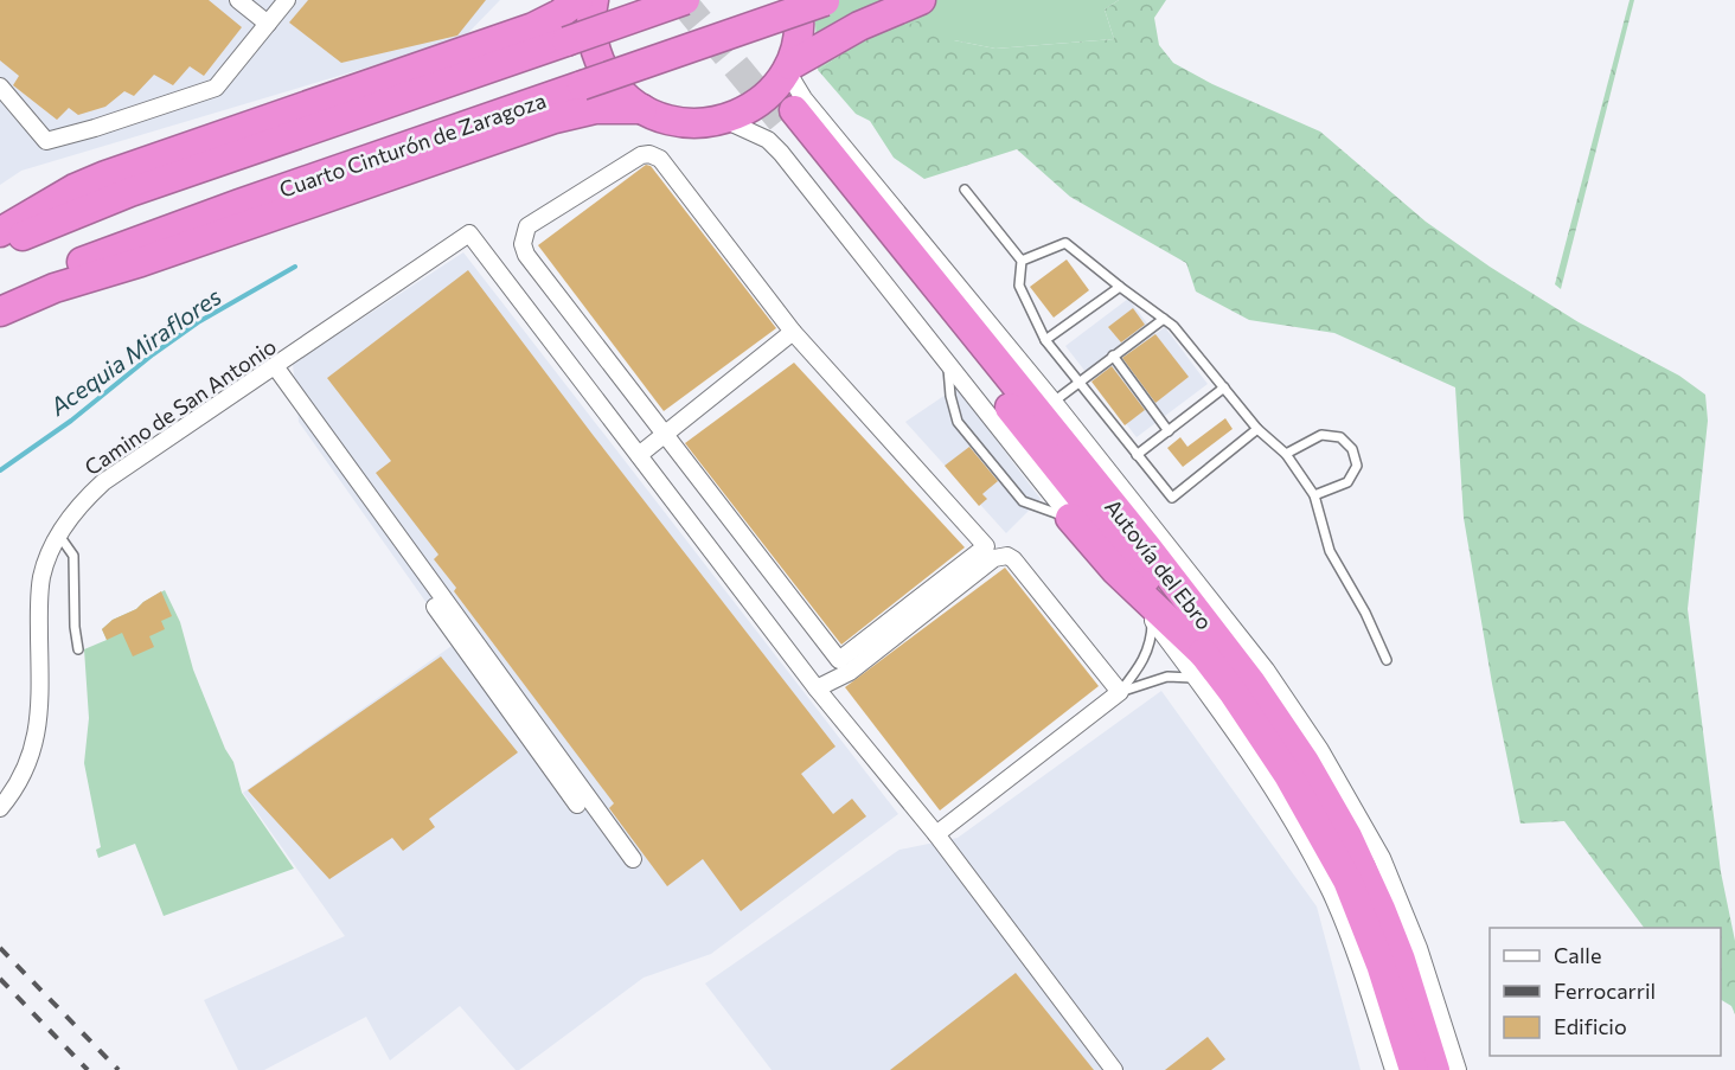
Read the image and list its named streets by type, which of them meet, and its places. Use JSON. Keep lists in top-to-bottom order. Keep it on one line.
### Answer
{"streets":{"highway":["Cuarto Cinturón de Zaragoza","Autovía del Ebro"],"street":["Camino de San Antonio"]},"water":["Acequia Miraflores"],"legend":["Calle","Ferrocarril","Edificio"]}
